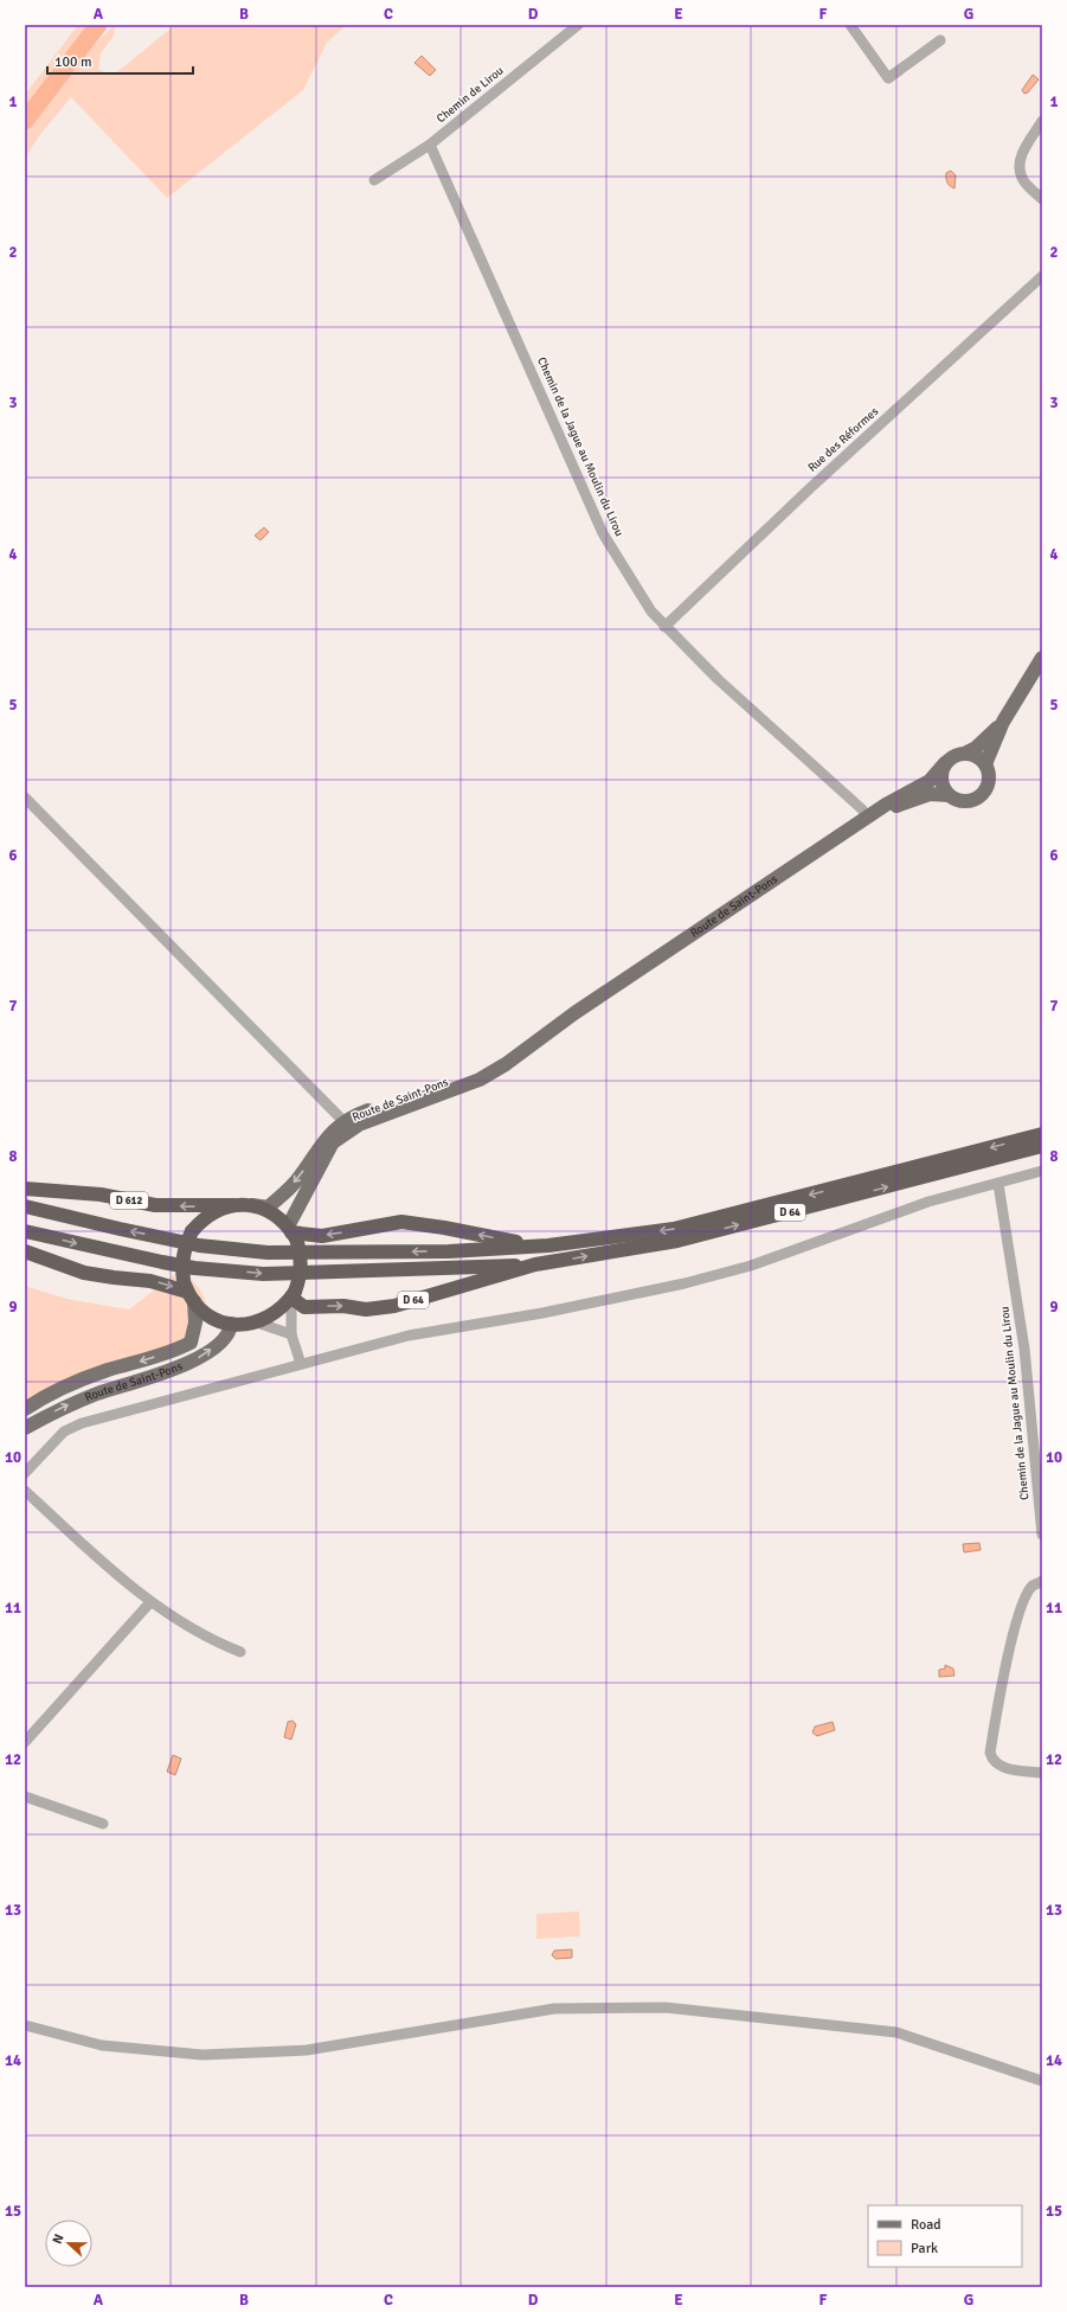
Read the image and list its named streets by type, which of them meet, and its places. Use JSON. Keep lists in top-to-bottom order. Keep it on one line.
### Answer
{"streets":{"highway":["D 612","D 64"],"main road":["Route de Saint-Pons"],"street":["Chemin de Lirou","Rue des Réformes","Chemin de la Jague au Moulin du Lirou"]},"crossings":[["Chemin de Lirou","Chemin de la Jague au Moulin du Lirou"],["Rue des Réformes","Chemin de la Jague au Moulin du Lirou"],["Chemin de la Jague au Moulin du Lirou","Route de Saint-Pons"],["Route de Saint-Pons","D 612"],["Route de Saint-Pons","D 64"],["D 612","D 64"]],"legend":["Road","Park"],"scale_bar":"100 m","north":"left","grid":{"columns":["A","B","C","D","E","F","G"],"rows":["1","2","3","4","5","6","7","8","9","10","11","12","13","14","15"]}}
